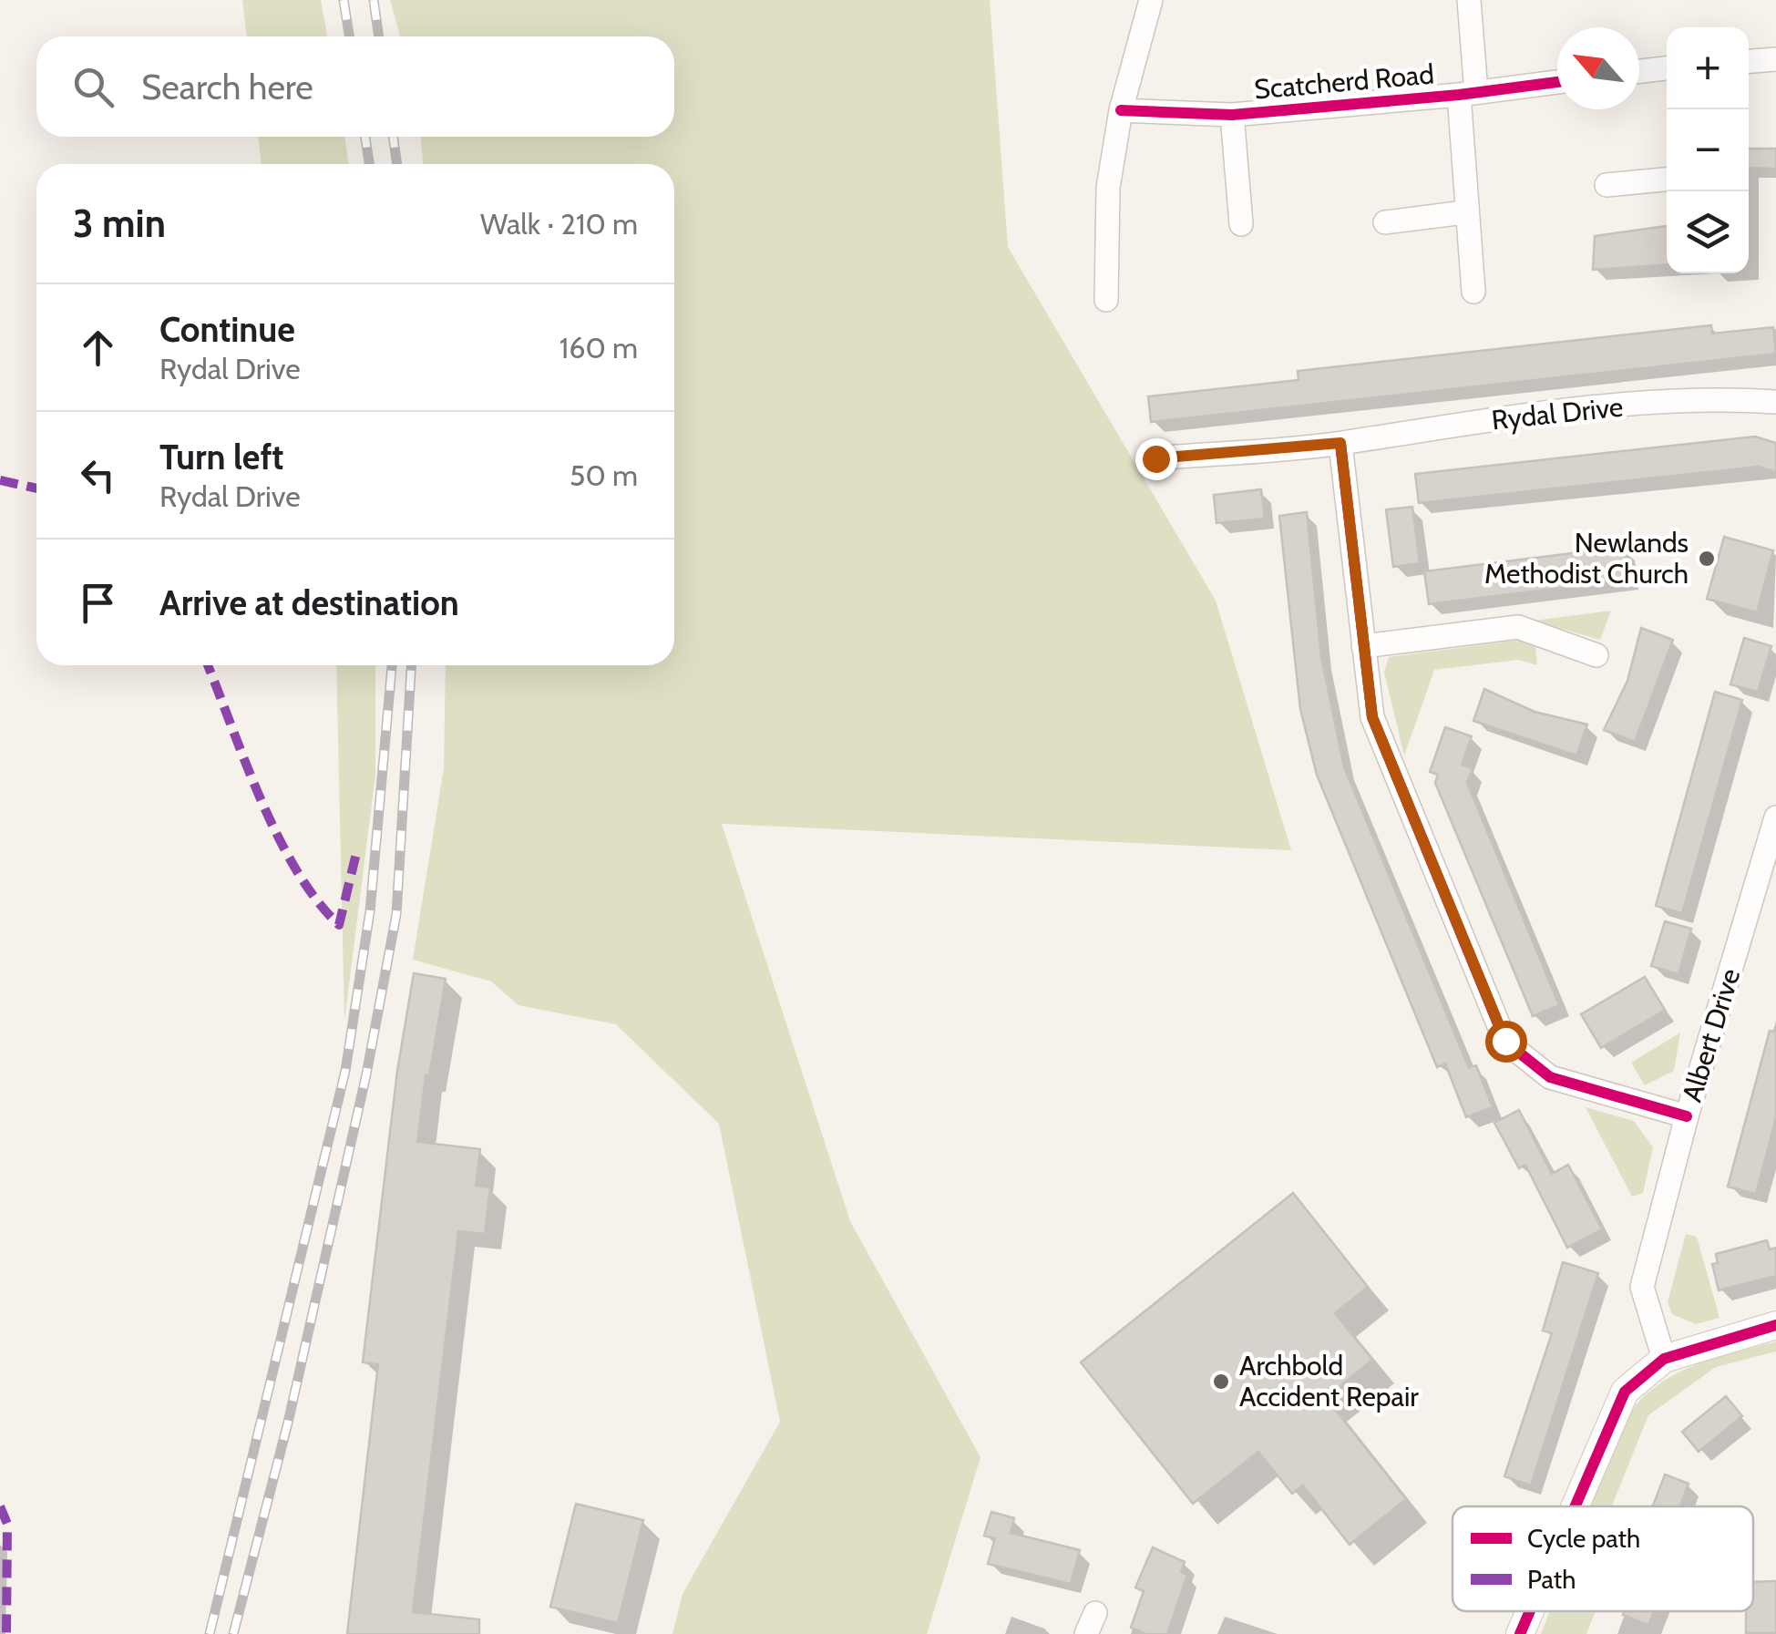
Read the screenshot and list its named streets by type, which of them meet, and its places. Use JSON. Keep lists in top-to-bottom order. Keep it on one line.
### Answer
{"streets":{"street":["Scatcherd Road","Rydal Drive","Albert Drive"]},"places":["Newlands Methodist Church","Archbold Accident Repair"],"legend":["Cycle path","Path"],"north":"top left","page":{"map_buttons":["+","−"],"search":"Search here","heading":["3 min","Walk · 210 m"],"list":[["Continue","Rydal Drive","160 m"],["Turn left","Rydal Drive","50 m"],"Arrive at destination"]}}
